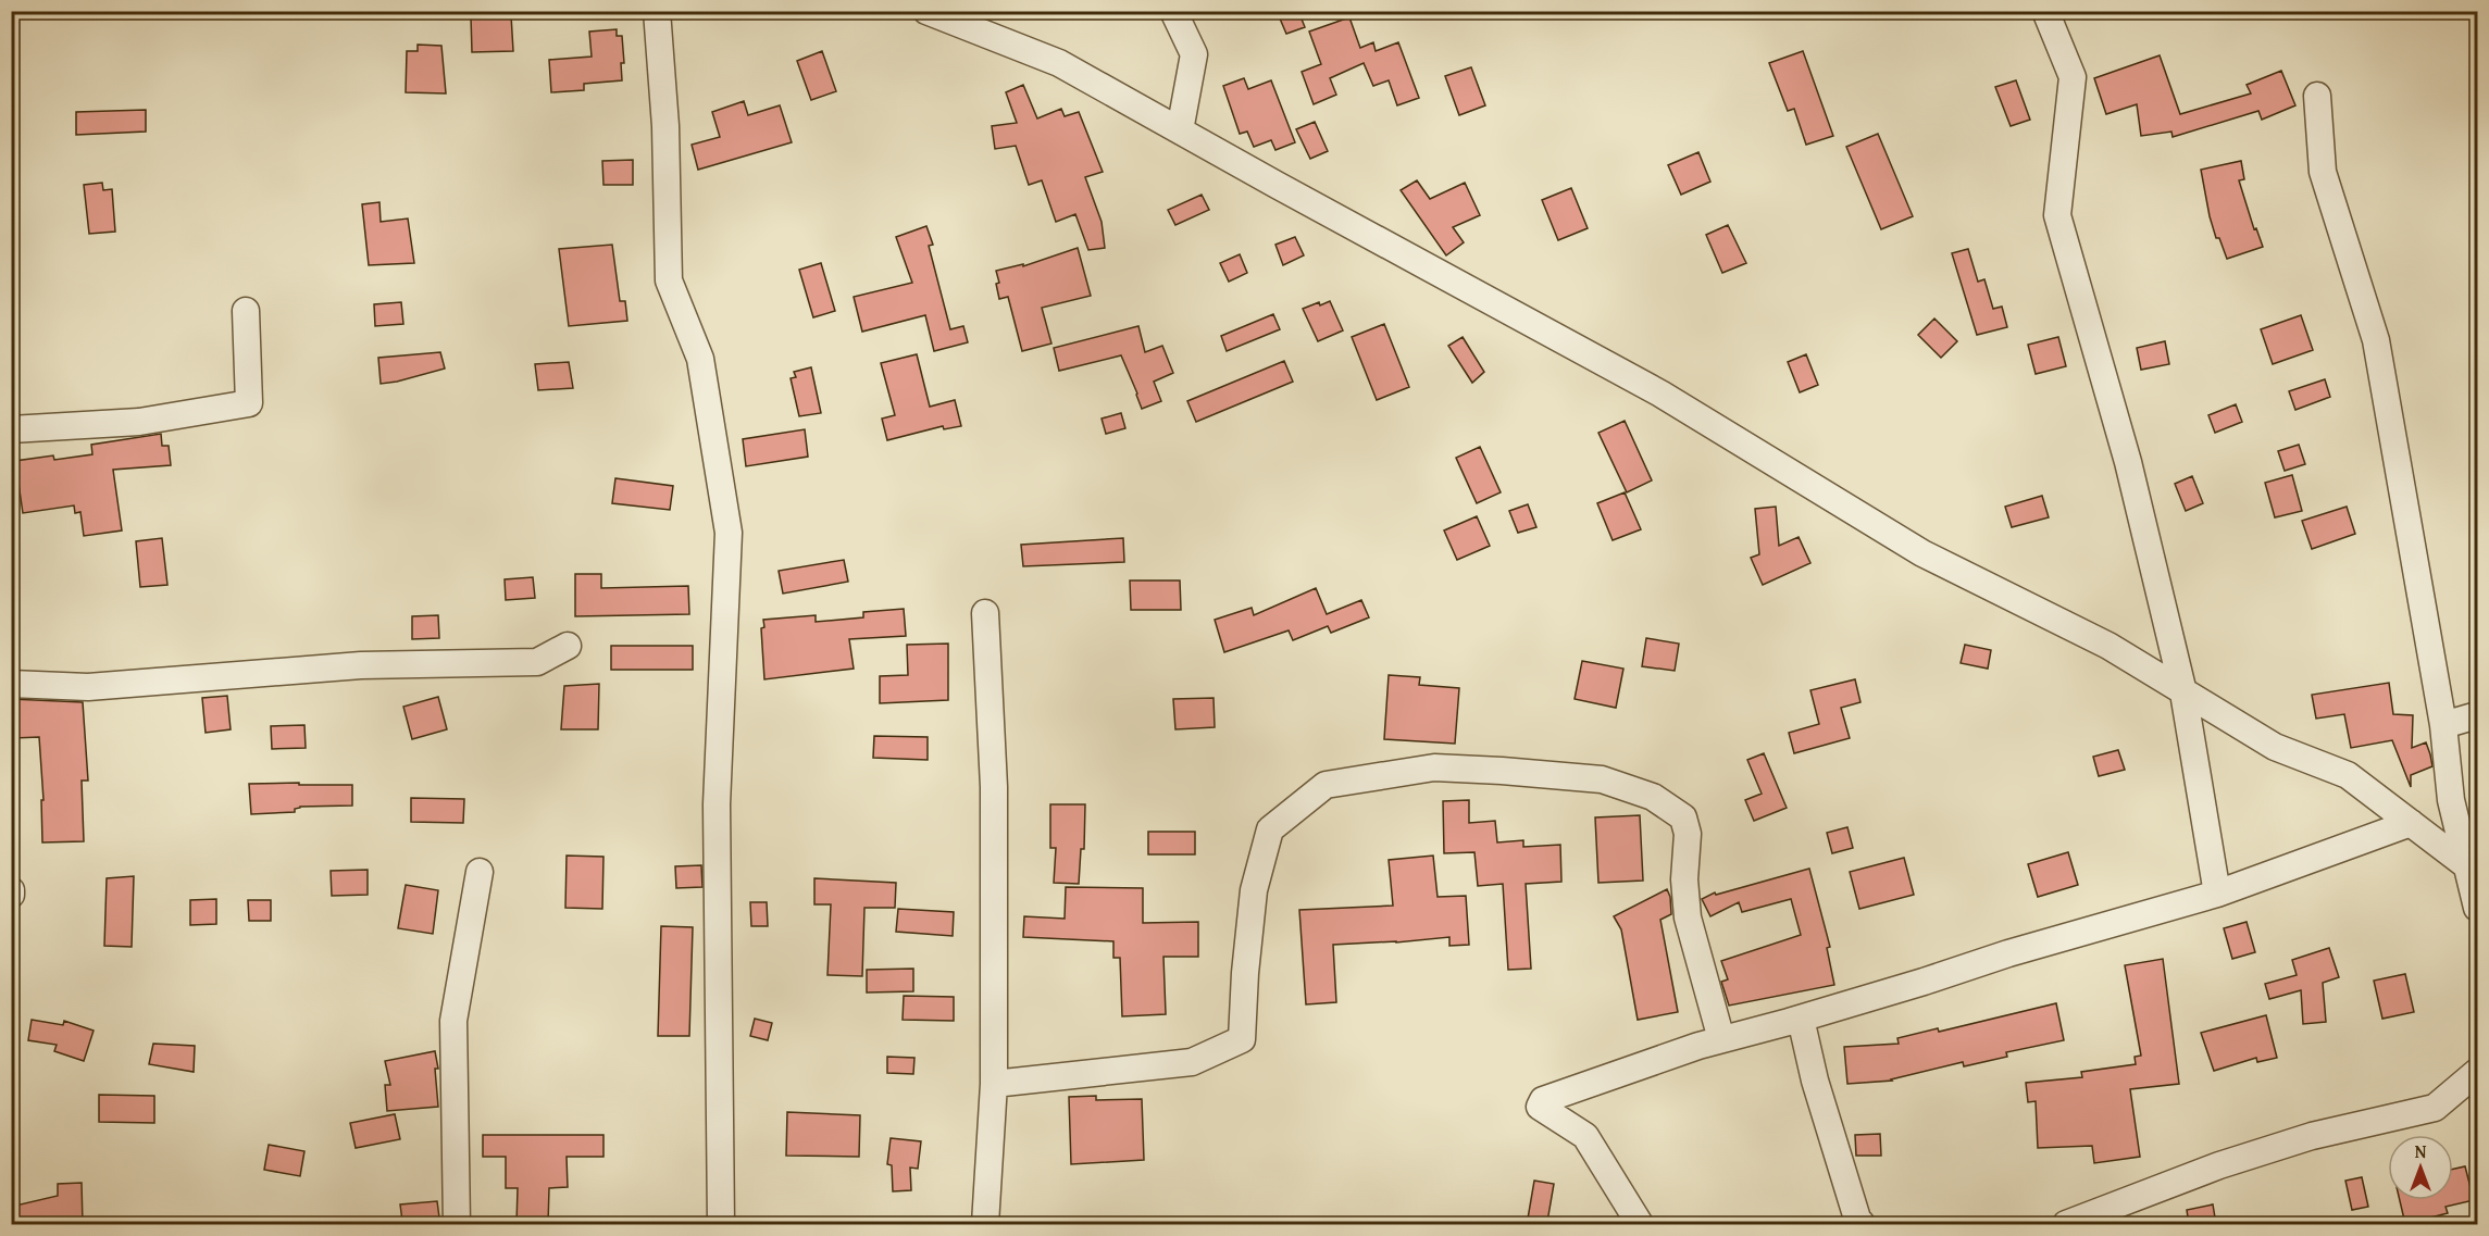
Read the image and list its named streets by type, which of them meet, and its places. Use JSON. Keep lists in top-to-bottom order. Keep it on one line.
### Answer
{"north":"top"}
